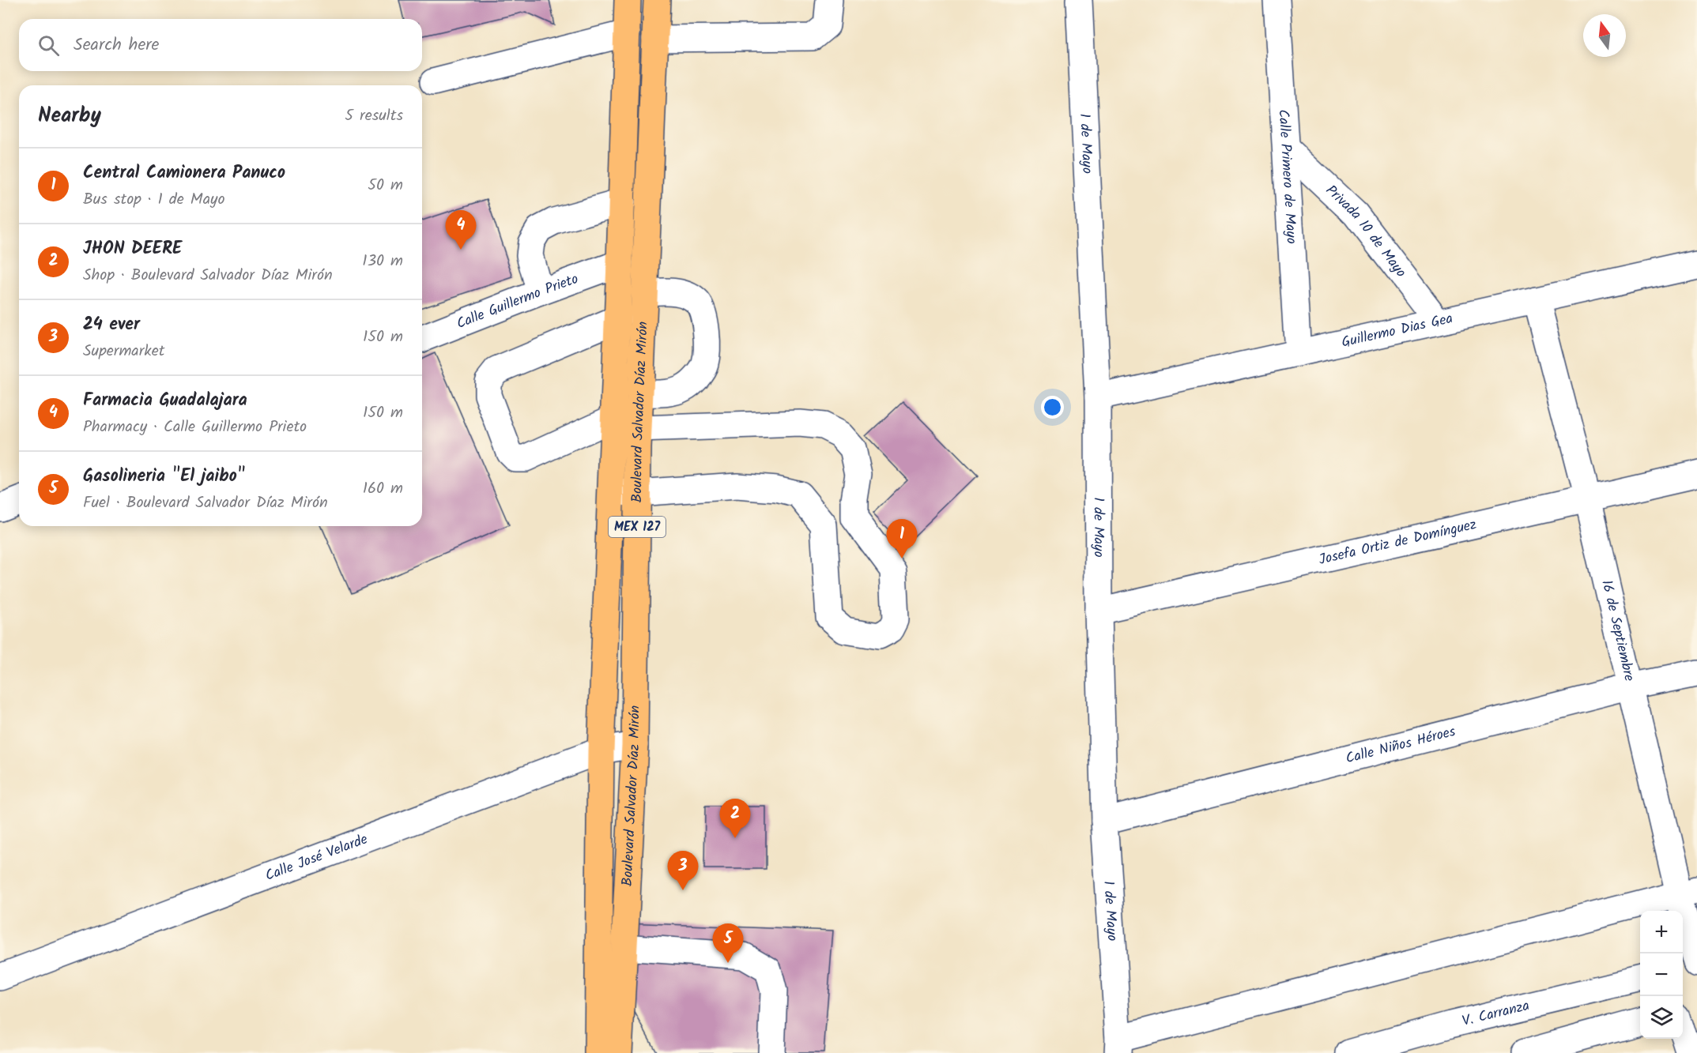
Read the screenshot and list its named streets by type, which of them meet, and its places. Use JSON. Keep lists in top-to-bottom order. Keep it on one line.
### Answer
{"streets":{"main road":["Boulevard Salvador Díaz Mirón","MEX 127"],"street":["1 de Mayo","Calle Primero de Mayo","Privada 10 de Mayo","Calle Guillermo Prieto","Guillermo Dias Gea","Josefa Ortiz de Domínguez","16 de Septiembre","Calle Niños Héroes","Calle José Velarde","V. Carranza"]},"crossings":[["1 de Mayo","Guillermo Dias Gea"],["1 de Mayo","Josefa Ortiz de Domínguez"],["1 de Mayo","Calle Niños Héroes"],["Calle Primero de Mayo","Privada 10 de Mayo"],["Calle Primero de Mayo","Guillermo Dias Gea"],["Privada 10 de Mayo","Guillermo Dias Gea"],["Calle Guillermo Prieto","Boulevard Salvador Díaz Mirón"],["Guillermo Dias Gea","16 de Septiembre"],["Boulevard Salvador Díaz Mirón","Calle José Velarde"],["Josefa Ortiz de Domínguez","16 de Septiembre"],["16 de Septiembre","Calle Niños Héroes"]],"north":"top","page":{"search":"Search here","heading":["Nearby","5 results"],"list":[{"mark":"1","name":"Central Camionera Panuco","note":"Bus stop · 1 de Mayo","value":"50 m"},{"mark":"2","name":"JHON DEERE","note":"Shop · Boulevard Salvador Díaz Mirón","value":"130 m"},{"mark":"3","name":"24 ever","note":"Supermarket","value":"150 m"},{"mark":"4","name":"Farmacia Guadalajara","note":"Pharmacy · Calle Guillermo Prieto","value":"150 m"},{"mark":"5","name":"Gasolineria \"El jaibo\"","note":"Fuel · Boulevard Salvador Díaz Mirón","value":"160 m"}],"pins":["4","1","2","3","5"],"map_buttons":["+","−"]}}
